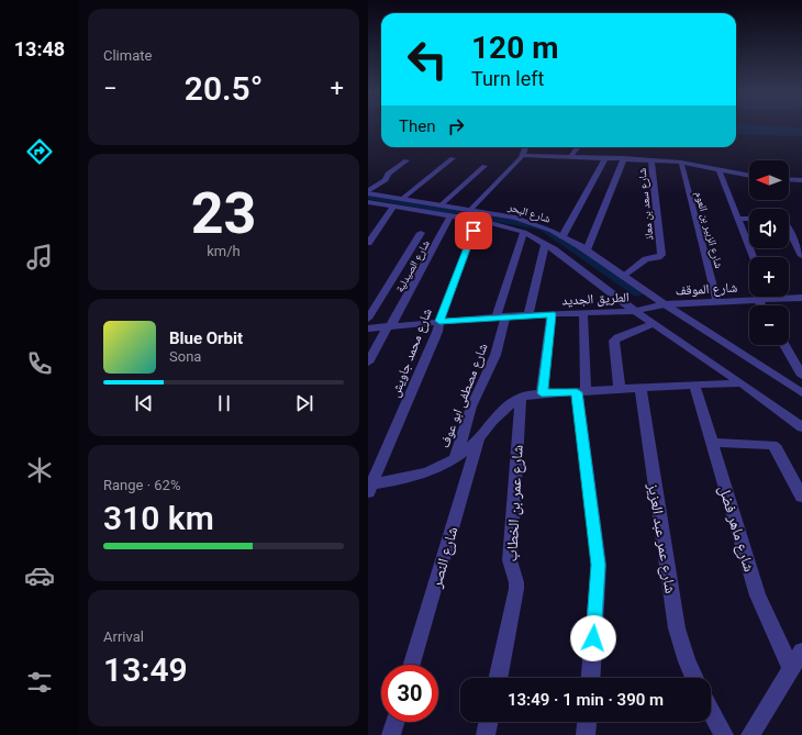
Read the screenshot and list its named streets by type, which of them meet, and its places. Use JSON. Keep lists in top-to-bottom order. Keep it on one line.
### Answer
{"streets":{"street":["شارع سعد بن معاذ","شارع البحر","شارع الزبير بن العوم","شارع الصيدلية","شارع الموقف","الطريق الجديد","شارع محمد جاويش","شارع مصطفى ابو عوف","شارع عمر بن الخطاب","شارع ماهر فضل","شارع عمر عبد العزيز","شارع النصر"]},"crossings":[["شارع سعد بن معاذ","شارع البحر"],["شارع البحر","شارع الموقف"],["شارع البحر","الطريق الجديد"],["شارع الزبير بن العوم","شارع الموقف"],["شارع الصيدلية","الطريق الجديد"],["شارع الموقف","الطريق الجديد"],["الطريق الجديد","شارع محمد جاويش"],["الطريق الجديد","شارع مصطفى ابو عوف"]],"north":"left","page":{"tabs":"13:48","tile":["Climate",["23","km/h"],["Range · 62%","310 km"],["Arrival","13:49"]],"turn":["120 m","Turn left"],"heat":["−","20.5°","+"],"then":"Then","map_buttons":["+","−"],"song":["Blue Orbit","Sona"],"limit":"30","trip":"13:49 · 1 min · 390 m"}}
